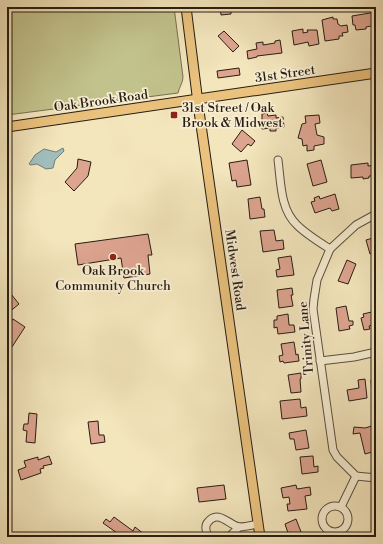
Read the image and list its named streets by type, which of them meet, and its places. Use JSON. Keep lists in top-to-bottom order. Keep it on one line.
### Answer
{"streets":{"main road":["31st Street","Oak Brook Road","Midwest Road"],"street":["Trinity Lane"]},"crossings":[["31st Street","Oak Brook Road"],["31st Street","Midwest Road"],["Oak Brook Road","Midwest Road"]],"places":{"transit":["31st Street / Oak Brook & Midwest"],"other":["Oak Brook Community Church"]}}
